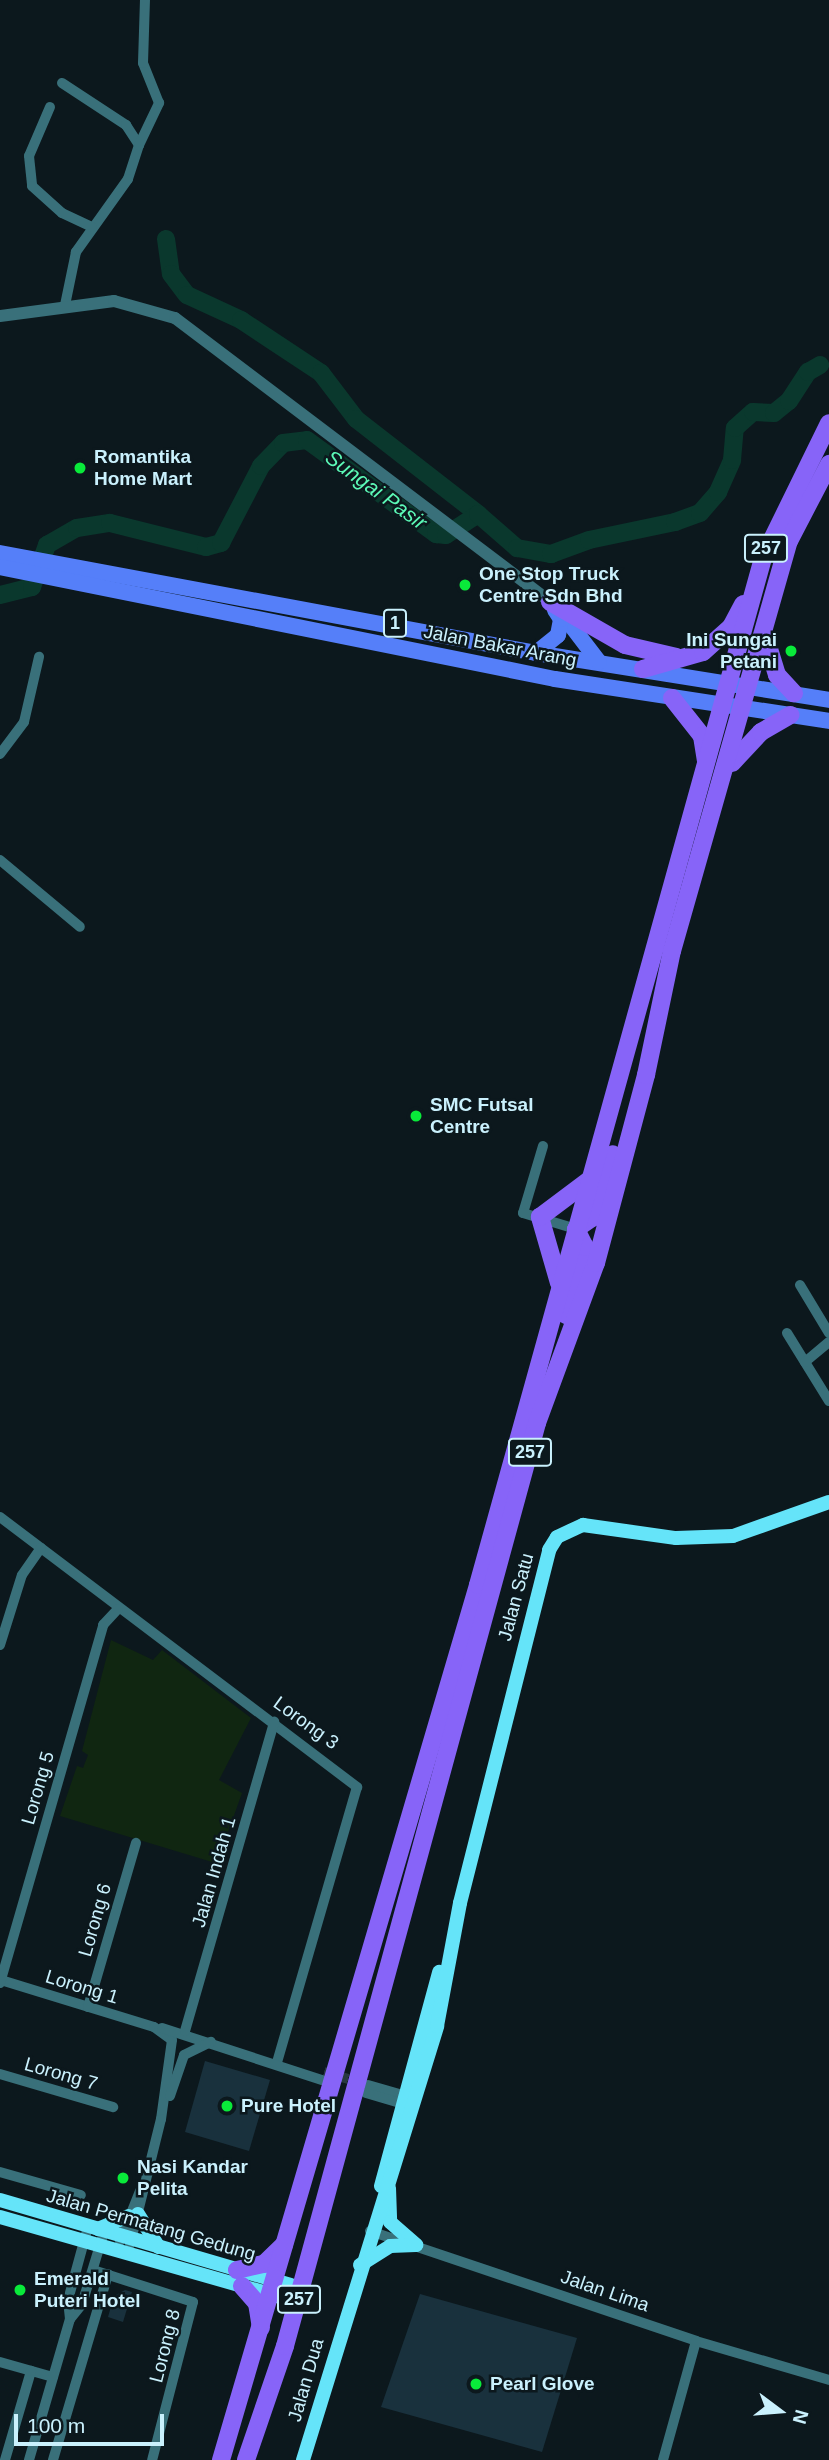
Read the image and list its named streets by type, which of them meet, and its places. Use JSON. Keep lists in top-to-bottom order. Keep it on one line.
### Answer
{"streets":{"highway":["257"],"main road":["1","Jalan Bakar Arang","Jalan Satu","Jalan Permatang Gedung","Jalan Dua"],"street":["Lorong 3","Lorong 5","Jalan Indah 1","Lorong 6","Lorong 1","Lorong 7","Jalan Lima","Lorong 8"]},"crossings":[["257","Jalan Bakar Arang"],["257","Jalan Permatang Gedung"],["Jalan Satu","Jalan Lima"],["Jalan Satu","Jalan Dua"],["Lorong 3","Lorong 5"],["Lorong 3","Jalan Indah 1"],["Lorong 3","Lorong 1"],["Lorong 5","Lorong 1"],["Jalan Indah 1","Lorong 1"],["Lorong 6","Lorong 1"],["Jalan Lima","Jalan Dua"]],"water":["Sungai Pasir"],"places":["Romantika Home Mart","One Stop Truck Centre Sdn Bhd","Ini Sungai Petani","SMC Futsal Centre","Pure Hotel","Nasi Kandar Pelita","Emerald Puteri Hotel","Pearl Glove"],"scale_bar":"100 m","north":"right"}
